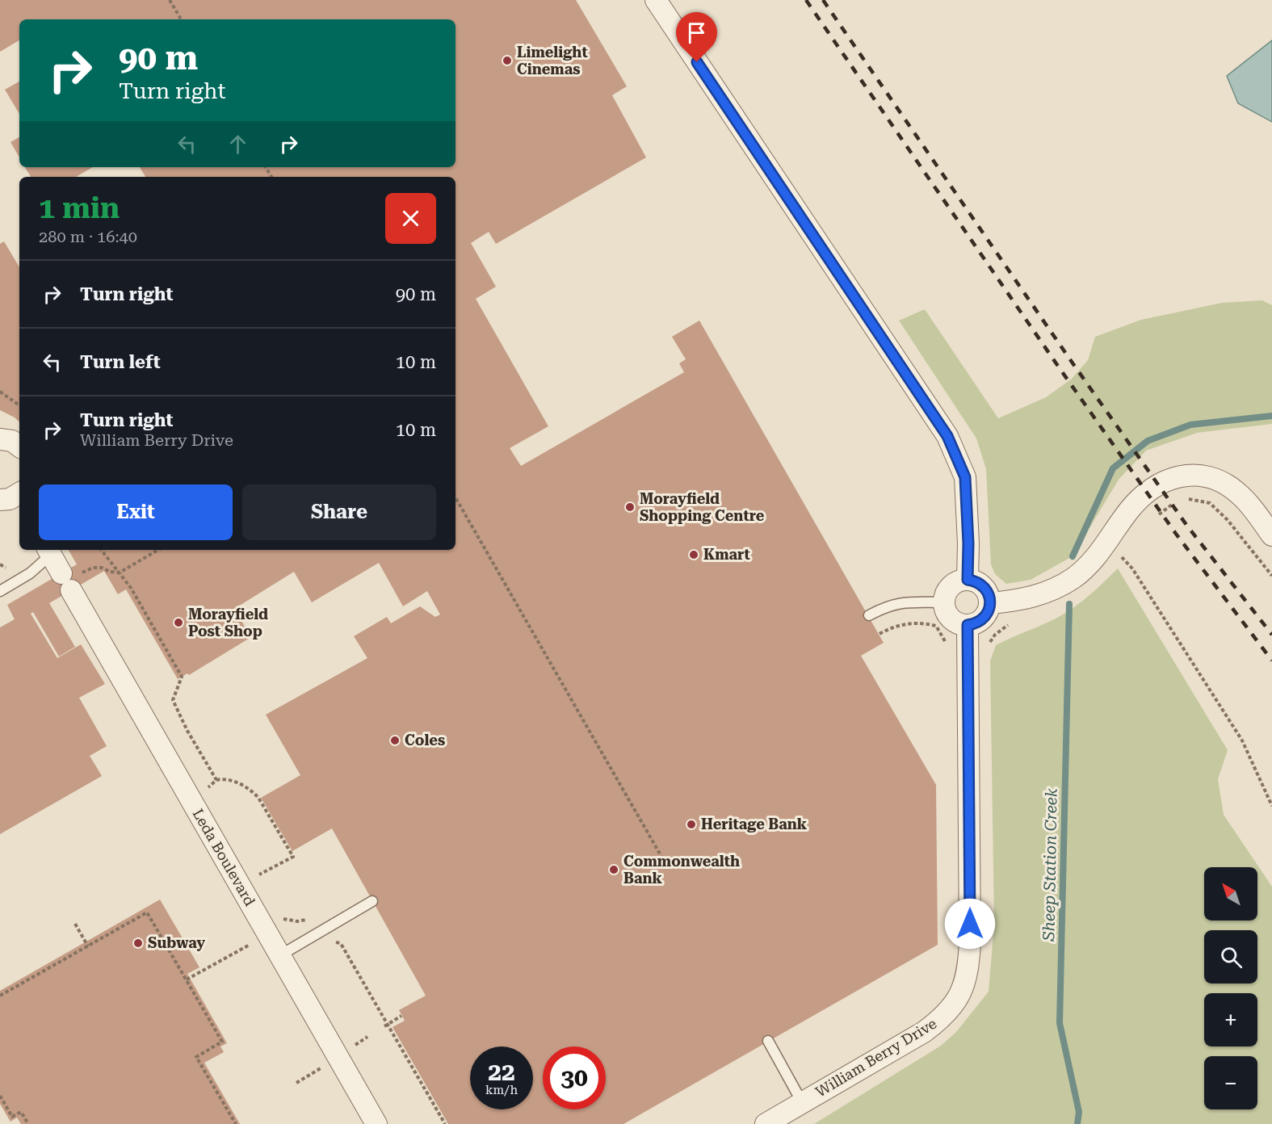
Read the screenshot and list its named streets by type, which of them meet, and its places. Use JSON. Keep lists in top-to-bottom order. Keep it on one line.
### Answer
{"streets":{"street":["Leda Boulevard","William Berry Drive"]},"water":["Sheep Station Creek"],"places":["Limelight Cinemas","Morayfield Shopping Centre","Kmart","Morayfield Post Shop","Coles","Heritage Bank","Commonwealth Bank","Subway"],"north":"top left","page":{"turn":["90 m","Turn right"],"heading":["1 min","280 m · 16:40"],"list":[{"name":"Turn right","value":"90 m"},{"name":"Turn left","value":"10 m"},{"name":"Turn right","note":"William Berry Drive","value":"10 m"}],"buttons":["Exit","Share"],"map_buttons":["+","−"],"speed":"22 km/h","limit":"30"}}
